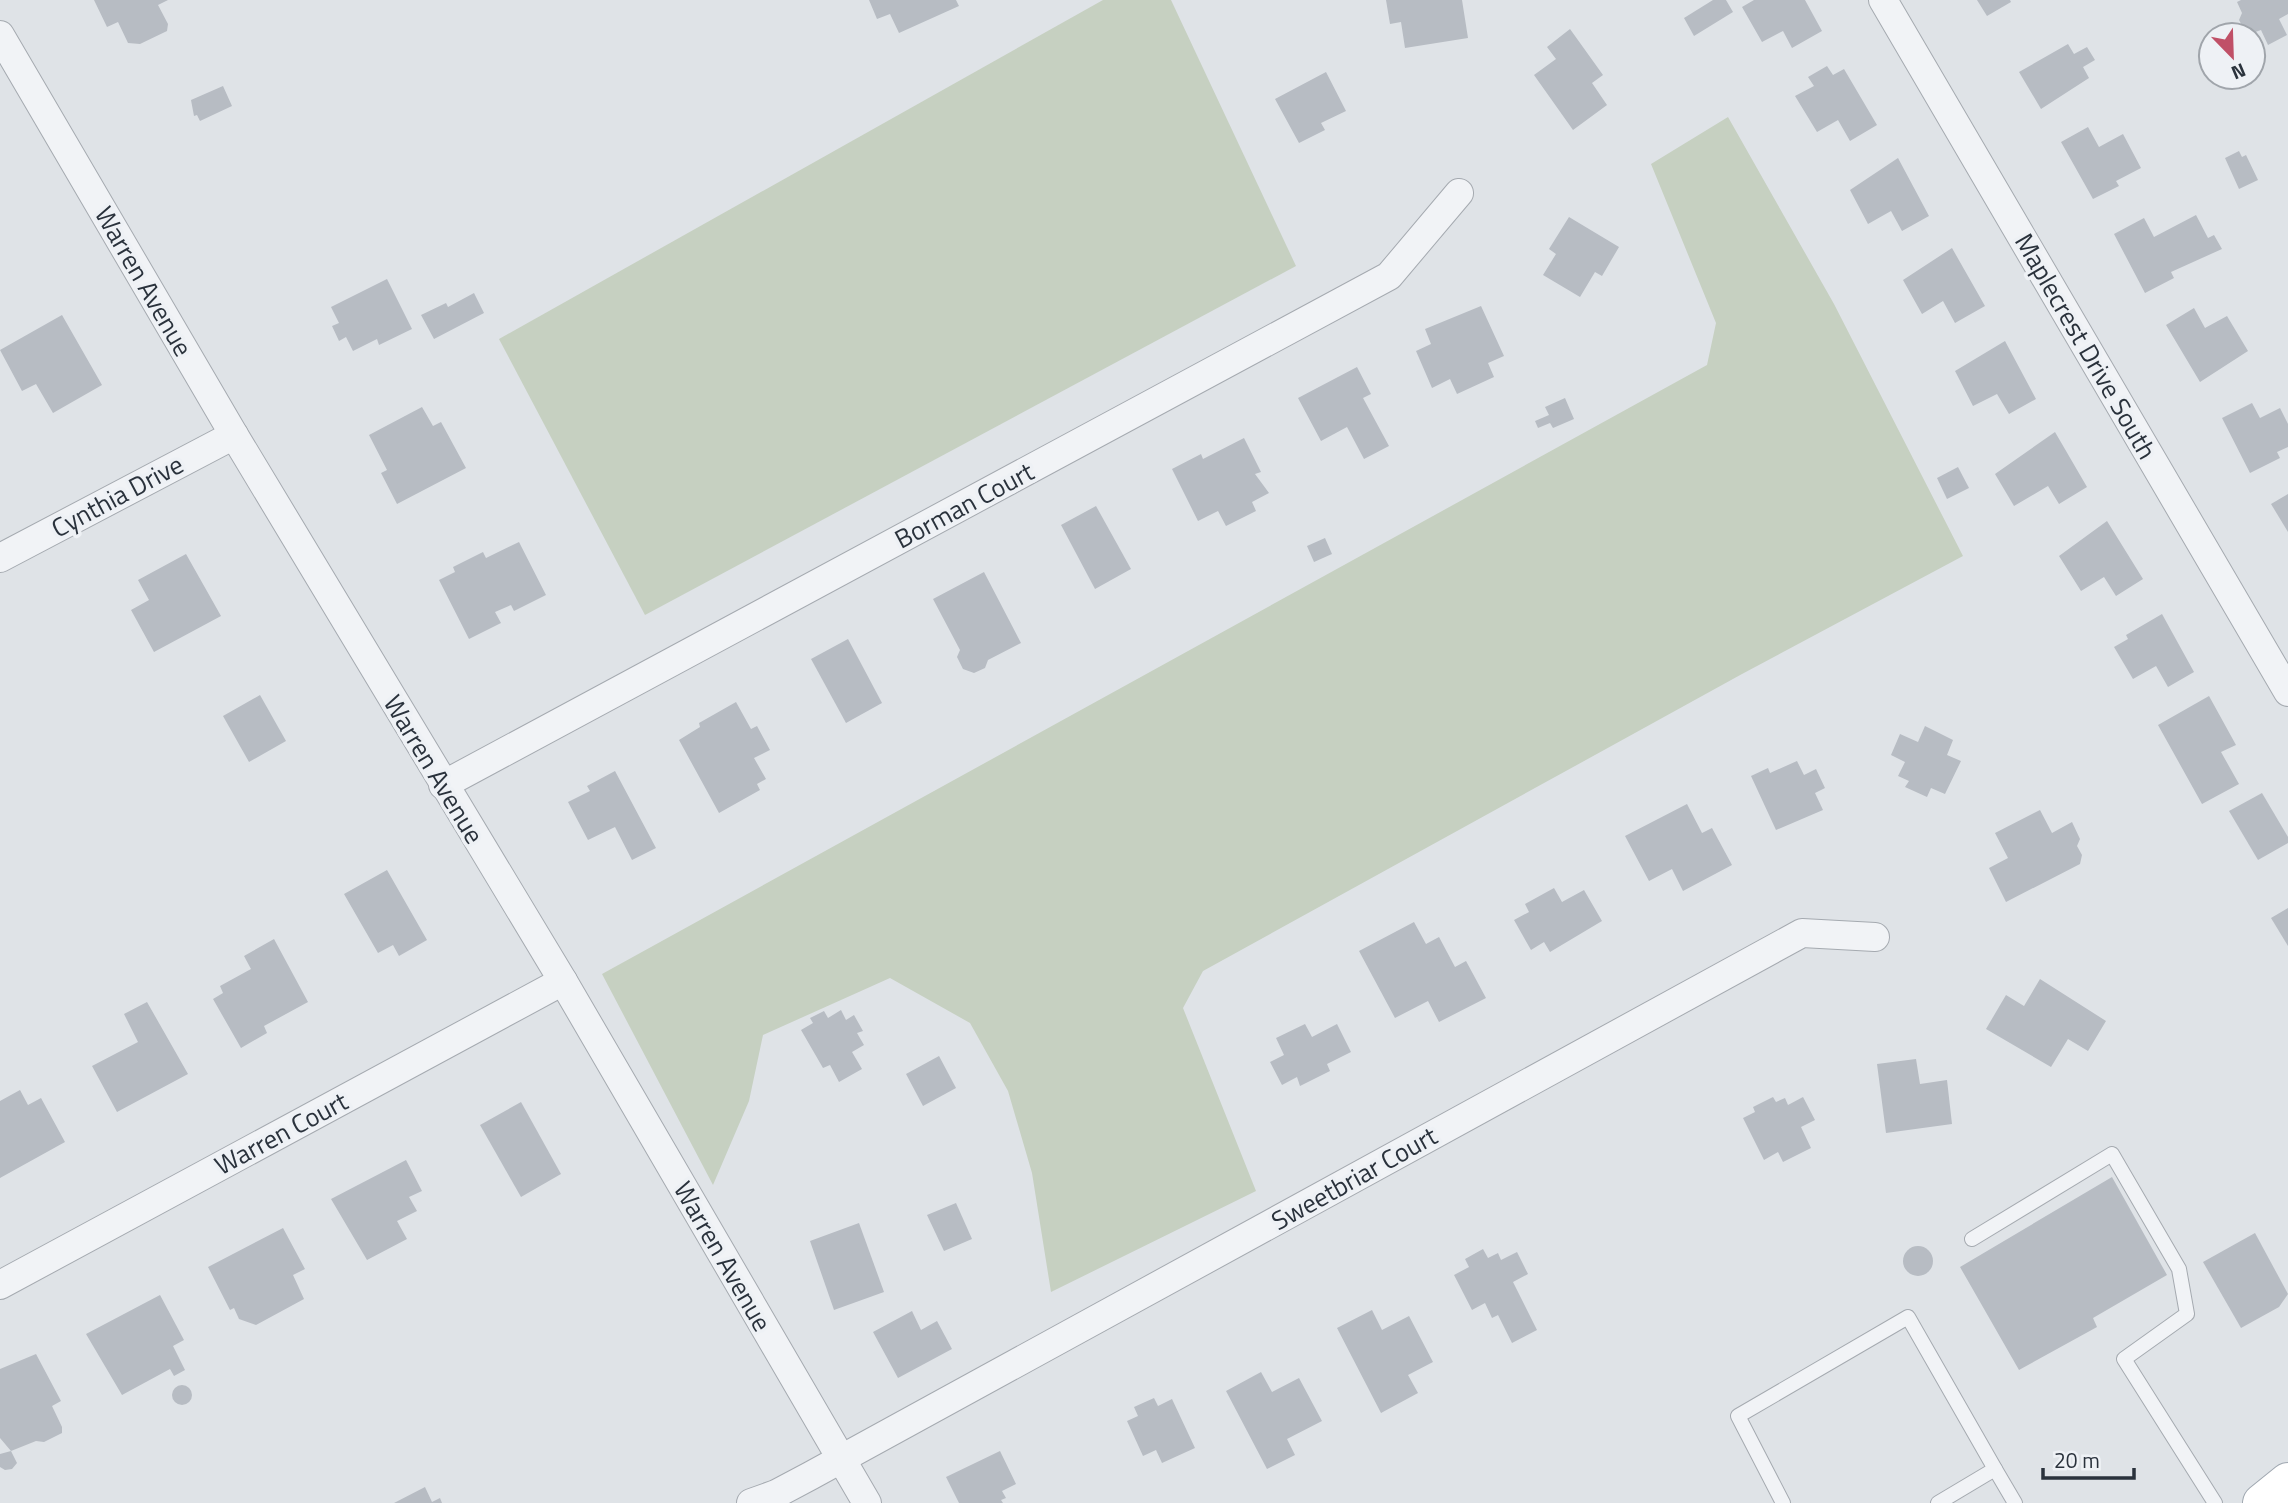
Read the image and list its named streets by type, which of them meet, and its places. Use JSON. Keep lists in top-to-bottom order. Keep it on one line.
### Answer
{"streets":{"street":["Warren Avenue","Maplecrest Drive South","Cynthia Drive","Borman Court","Warren Court","Sweetbriar Court"]},"crossings":[["Warren Avenue","Cynthia Drive"],["Warren Avenue","Borman Court"],["Warren Avenue","Warren Court"],["Warren Avenue","Sweetbriar Court"]],"scale_bar":"20 m","north":"bottom right"}
